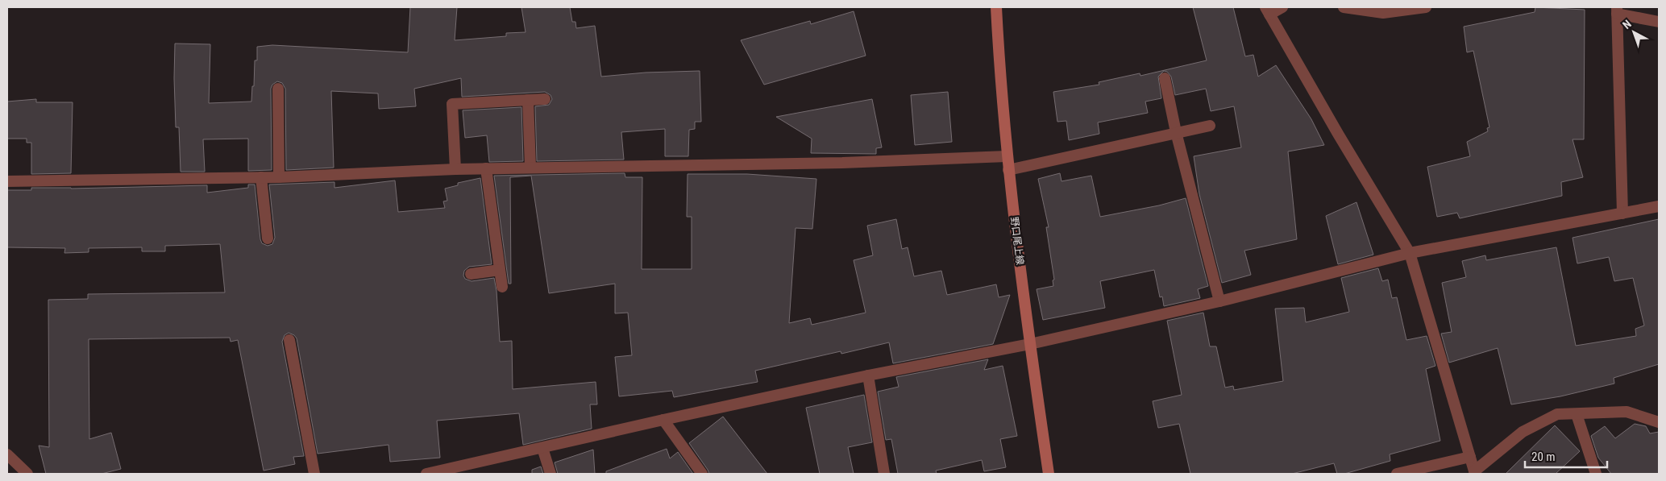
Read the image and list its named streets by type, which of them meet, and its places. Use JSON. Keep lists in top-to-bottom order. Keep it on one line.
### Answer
{"streets":{"main road":["野口尾上線"]},"scale_bar":"20 m","north":"top left"}
